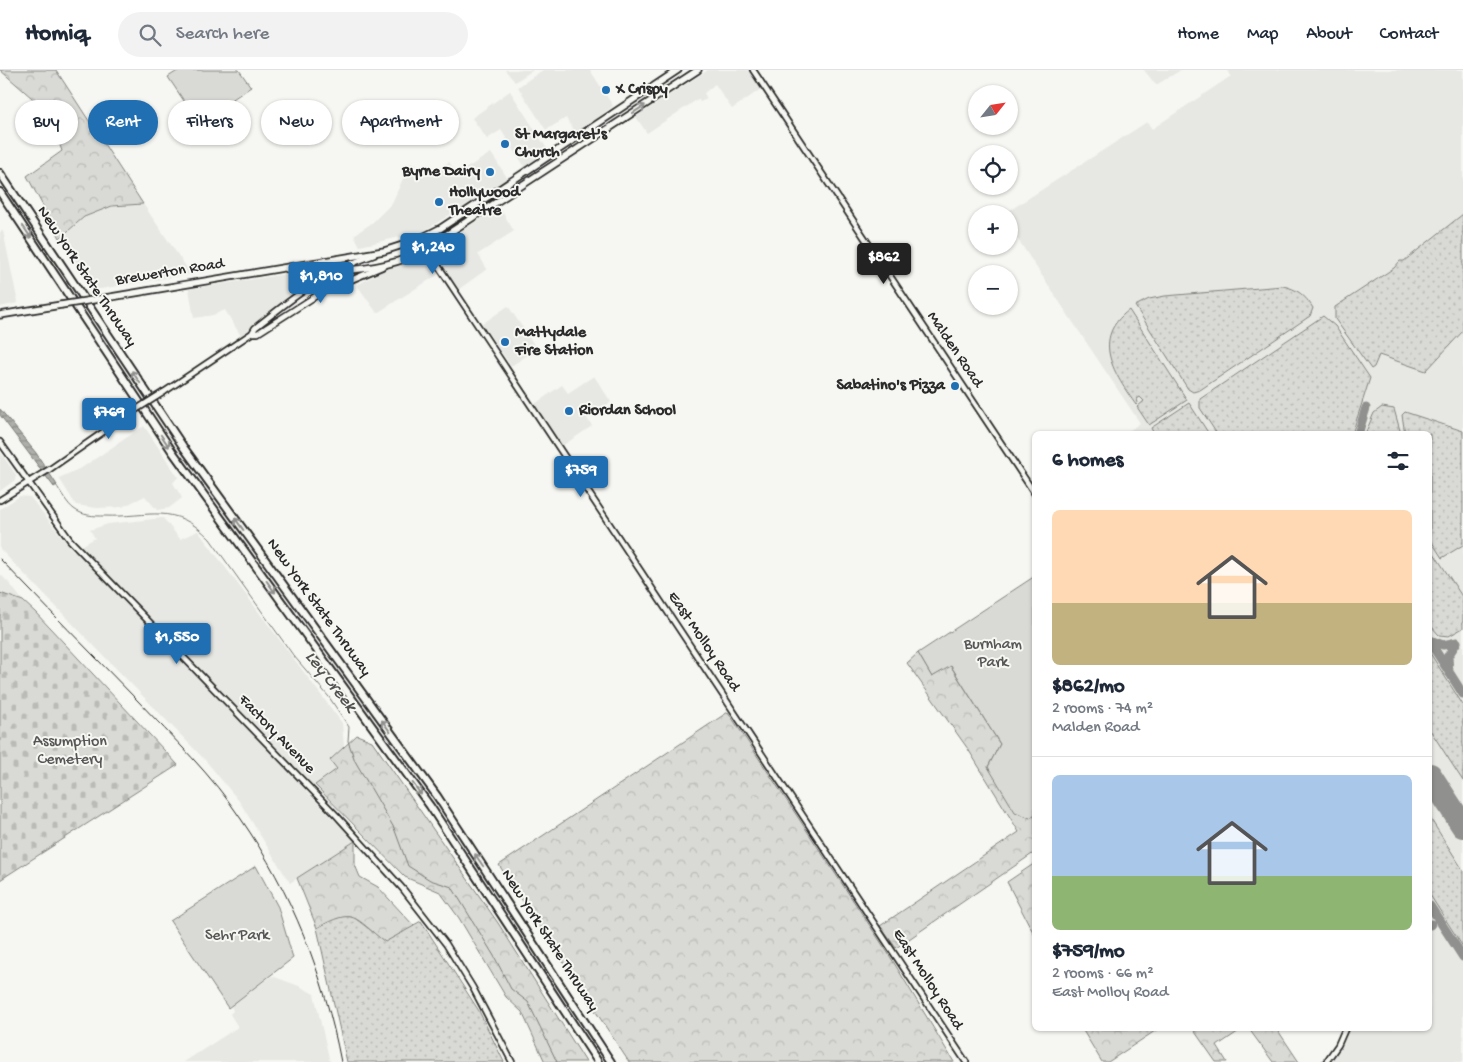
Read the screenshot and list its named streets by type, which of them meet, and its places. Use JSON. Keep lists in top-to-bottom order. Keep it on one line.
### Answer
{"streets":{"highway":["New York State Thruway"],"main road":["Brewerton Road"],"street":["Malden Road","East Molloy Road","Factory Avenue"]},"crossings":[["Brewerton Road","East Molloy Road"]],"water":["Ley Creek"],"parks":["Burnham Park","Assumption Cemetery","Sehr Park"],"places":["X Crispy","St Margaret's Church","Byrne Dairy","Hollywood Theatre","Mattydale Fire Station","Sabatino's Pizza","Riordan School"],"north":"top right","page":{"header":"Homiq","search":"Search here","nav":["Home","Map","About","Contact"],"map_buttons":["+","−"],"chip":["Buy","Rent","Filters","New","Apartment"],"price":["$1,240","$862","$1,810","$769","$759","$1,550"],"heading":"6 homes","list":[{"name":"$862/mo","note":"2 rooms · 74 m² · Malden Road"},{"name":"$759/mo","note":"2 rooms · 66 m² · East Molloy Road"}]}}
